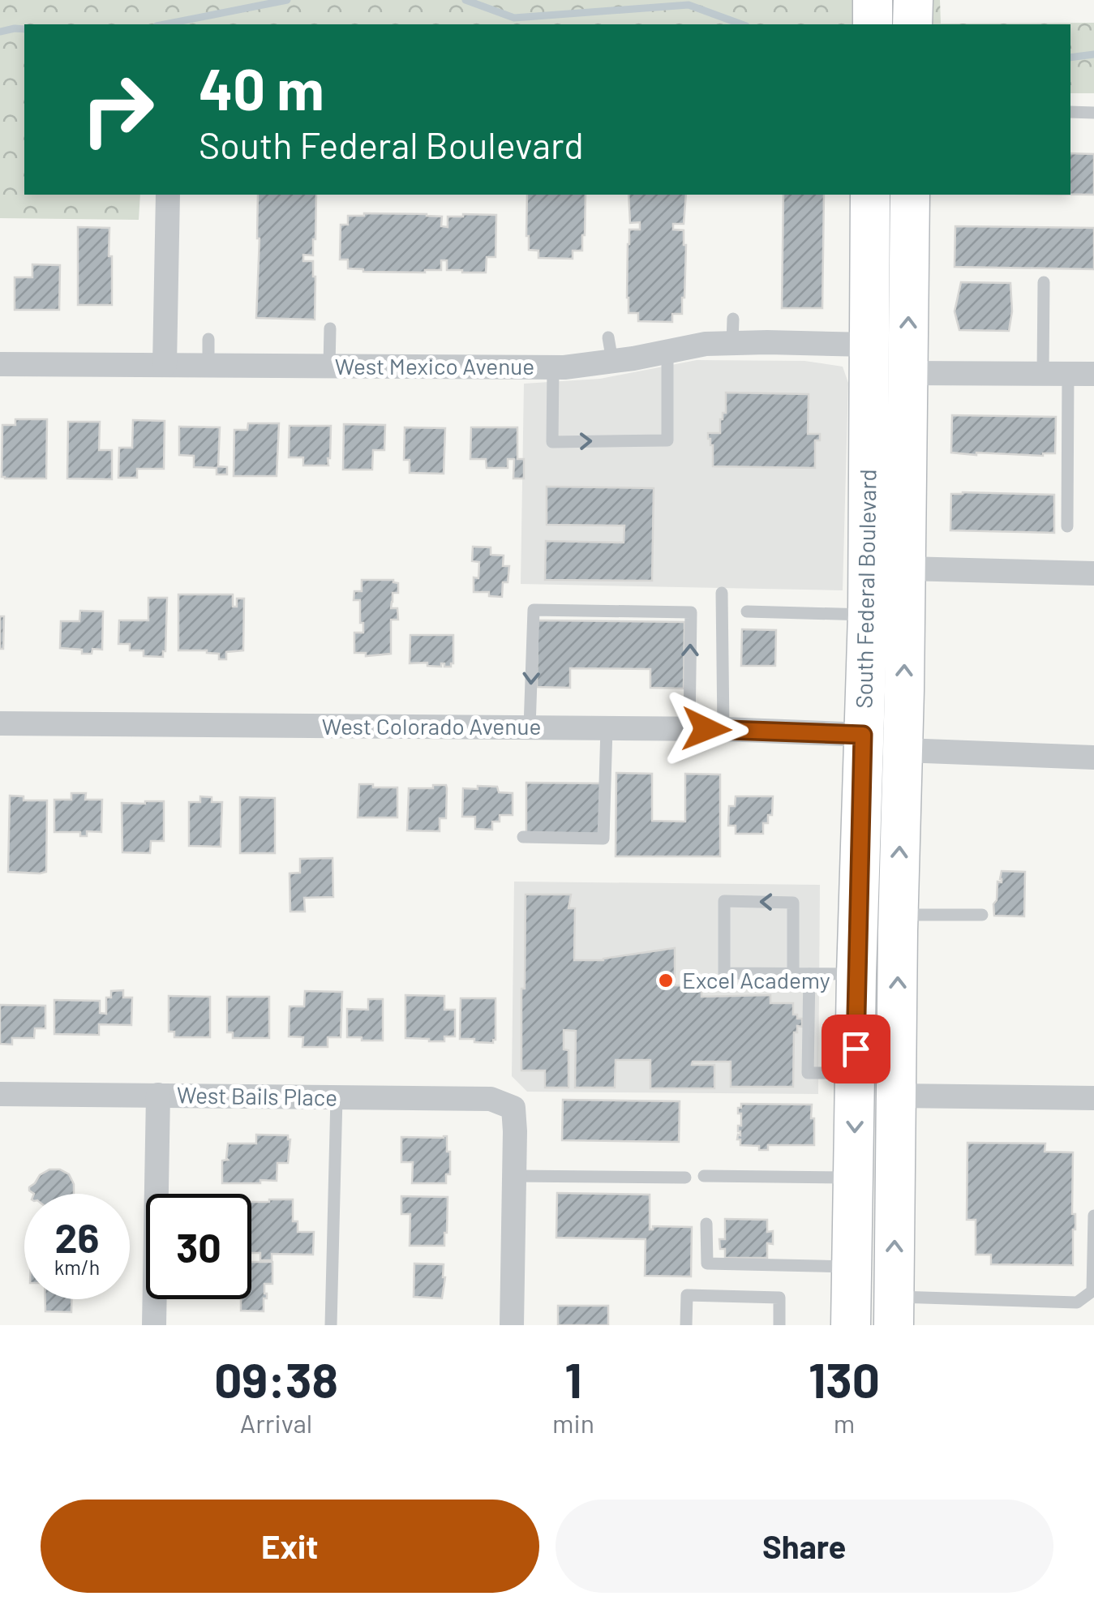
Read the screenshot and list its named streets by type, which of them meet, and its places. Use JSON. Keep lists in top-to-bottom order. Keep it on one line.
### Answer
{"streets":{"main road":["South Federal Boulevard"],"street":["West Mexico Avenue","West Colorado Avenue","West Bails Place"]},"crossings":[["West Mexico Avenue","South Federal Boulevard"],["South Federal Boulevard","West Colorado Avenue"]],"places":["Excel Academy"],"page":{"turn":["40 m","South Federal Boulevard"],"speed":"26 km/h","limit":"30","eta":["09:38","Arrival","1","min","130","m"],"buttons":["Exit","Share"]}}
